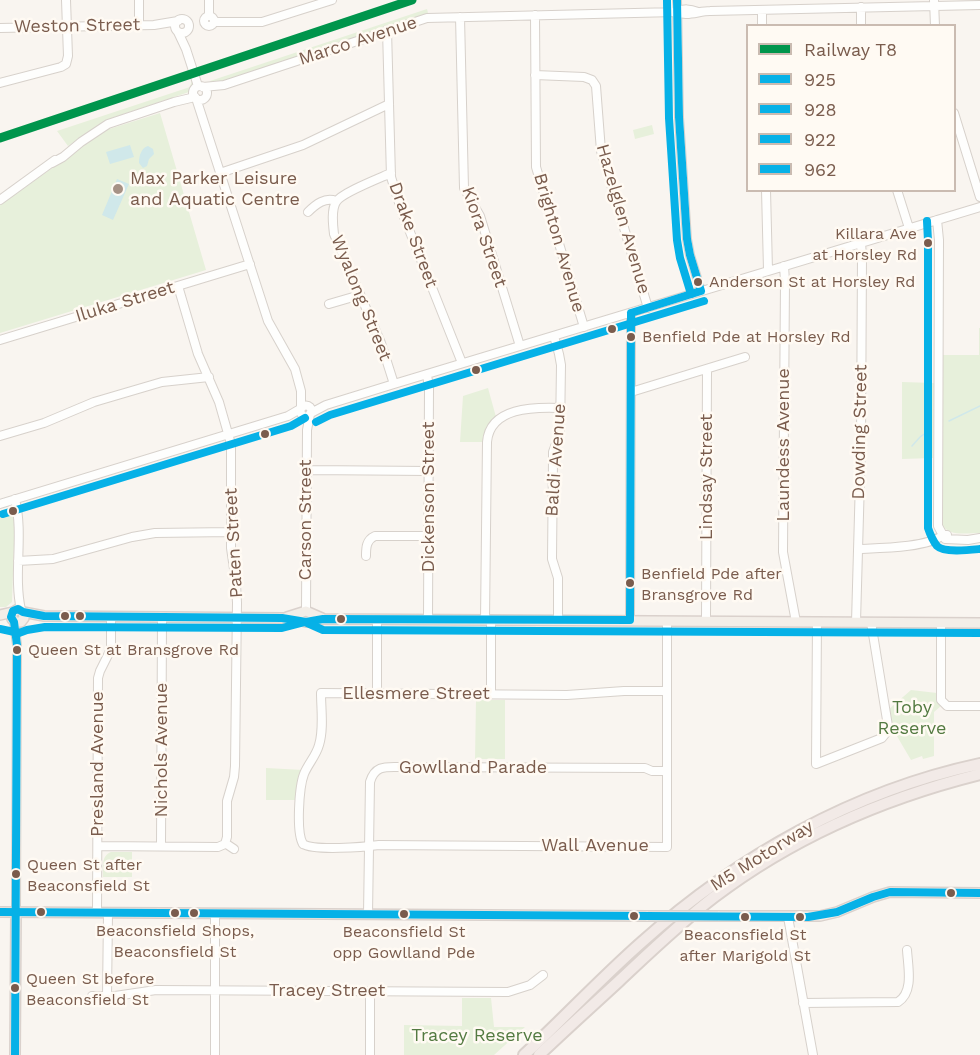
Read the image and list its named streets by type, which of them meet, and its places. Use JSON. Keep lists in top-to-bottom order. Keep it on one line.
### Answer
{"streets":{"highway":["M5 Motorway"],"street":["Weston Street","Marco Avenue","Hazelglen Avenue","Drake Street","Kiora Street","Brighton Avenue","Wyalong Street","Iluka Street","Dowding Street","Laundess Avenue","Baldi Avenue","Lindsay Street","Dickenson Street","Carson Street","Paten Street","Ellesmere Street","Nichols Avenue","Presland Avenue","Gowlland Parade","Wall Avenue","Tracey Street"]},"crossings":[["Weston Street","Carson Street"],["Marco Avenue","Drake Street"],["Marco Avenue","Kiora Street"],["Marco Avenue","Brighton Avenue"],["Marco Avenue","Carson Street"],["Hazelglen Avenue","Brighton Avenue"],["Iluka Street","Carson Street"],["Iluka Street","Paten Street"],["Ellesmere Street","Gowlland Parade"],["Ellesmere Street","Wall Avenue"],["Gowlland Parade","Wall Avenue"]],"parks":["Toby Reserve","Tracey Reserve"],"places":["Max Parker Leisure and Aquatic Centre","Killara Ave at Horsley Rd","Anderson St at Horsley Rd","Benfield Pde at Horsley Rd","Benfield Pde after Bransgrove Rd","Queen St at Bransgrove Rd","Queen St after Beaconsfield St","Beaconsfield Shops, Beaconsfield St","Beaconsfield St opp Gowlland Pde","Beaconsfield St after Marigold St","Queen St before Beaconsfield St"],"lines":["rail line T8","transit line 925","transit line 928","transit line 962","transit line 922"],"legend":["Railway T8","925","928","922","962"]}
